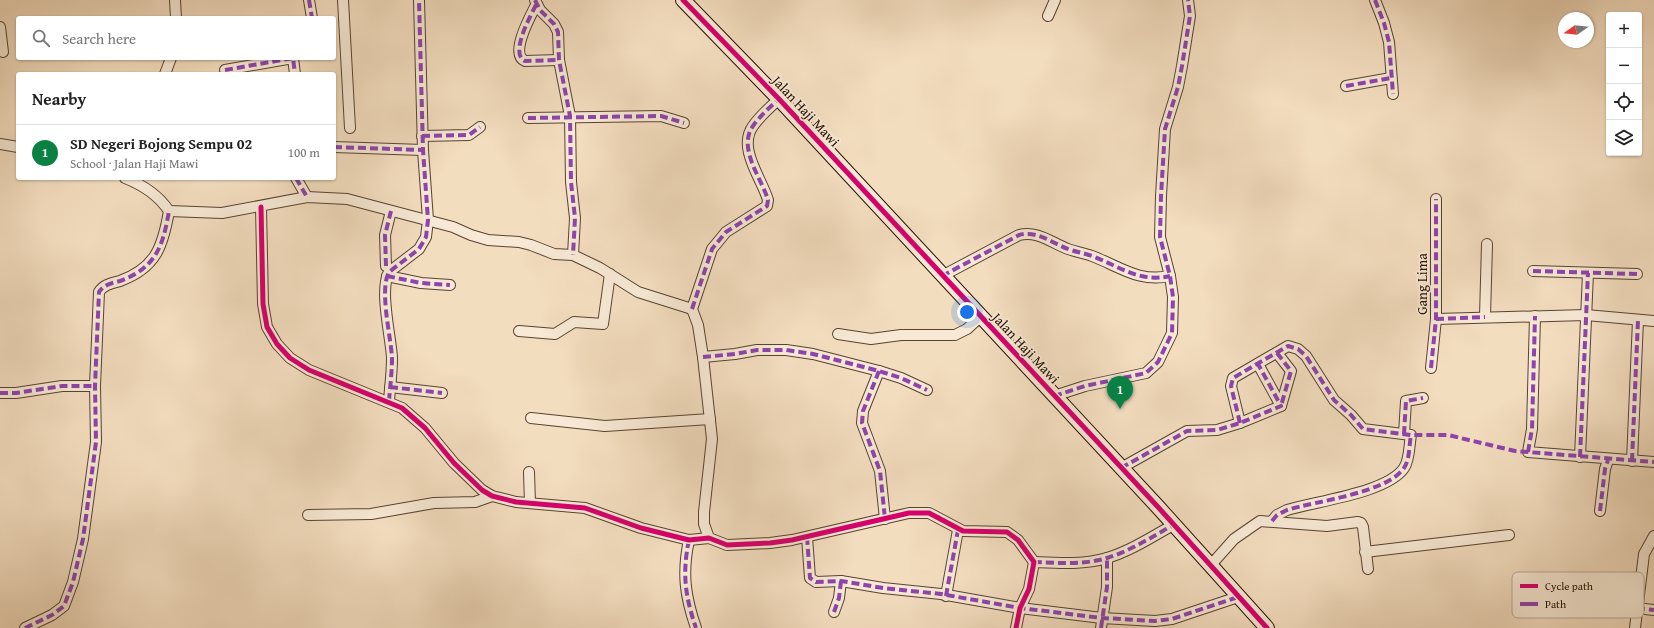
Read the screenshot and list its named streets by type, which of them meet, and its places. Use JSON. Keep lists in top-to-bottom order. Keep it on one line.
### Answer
{"streets":{"street":["Jalan Haji Mawi","Gang Lima"]},"legend":["Cycle path","Path"],"north":"left","page":{"map_buttons":["+","−"],"search":"Search here","heading":"Nearby","list":[{"mark":"1","name":"SD Negeri Bojong Sempu 02","note":"School · Jalan Haji Mawi","value":"100 m"}],"pins":"1"}}
